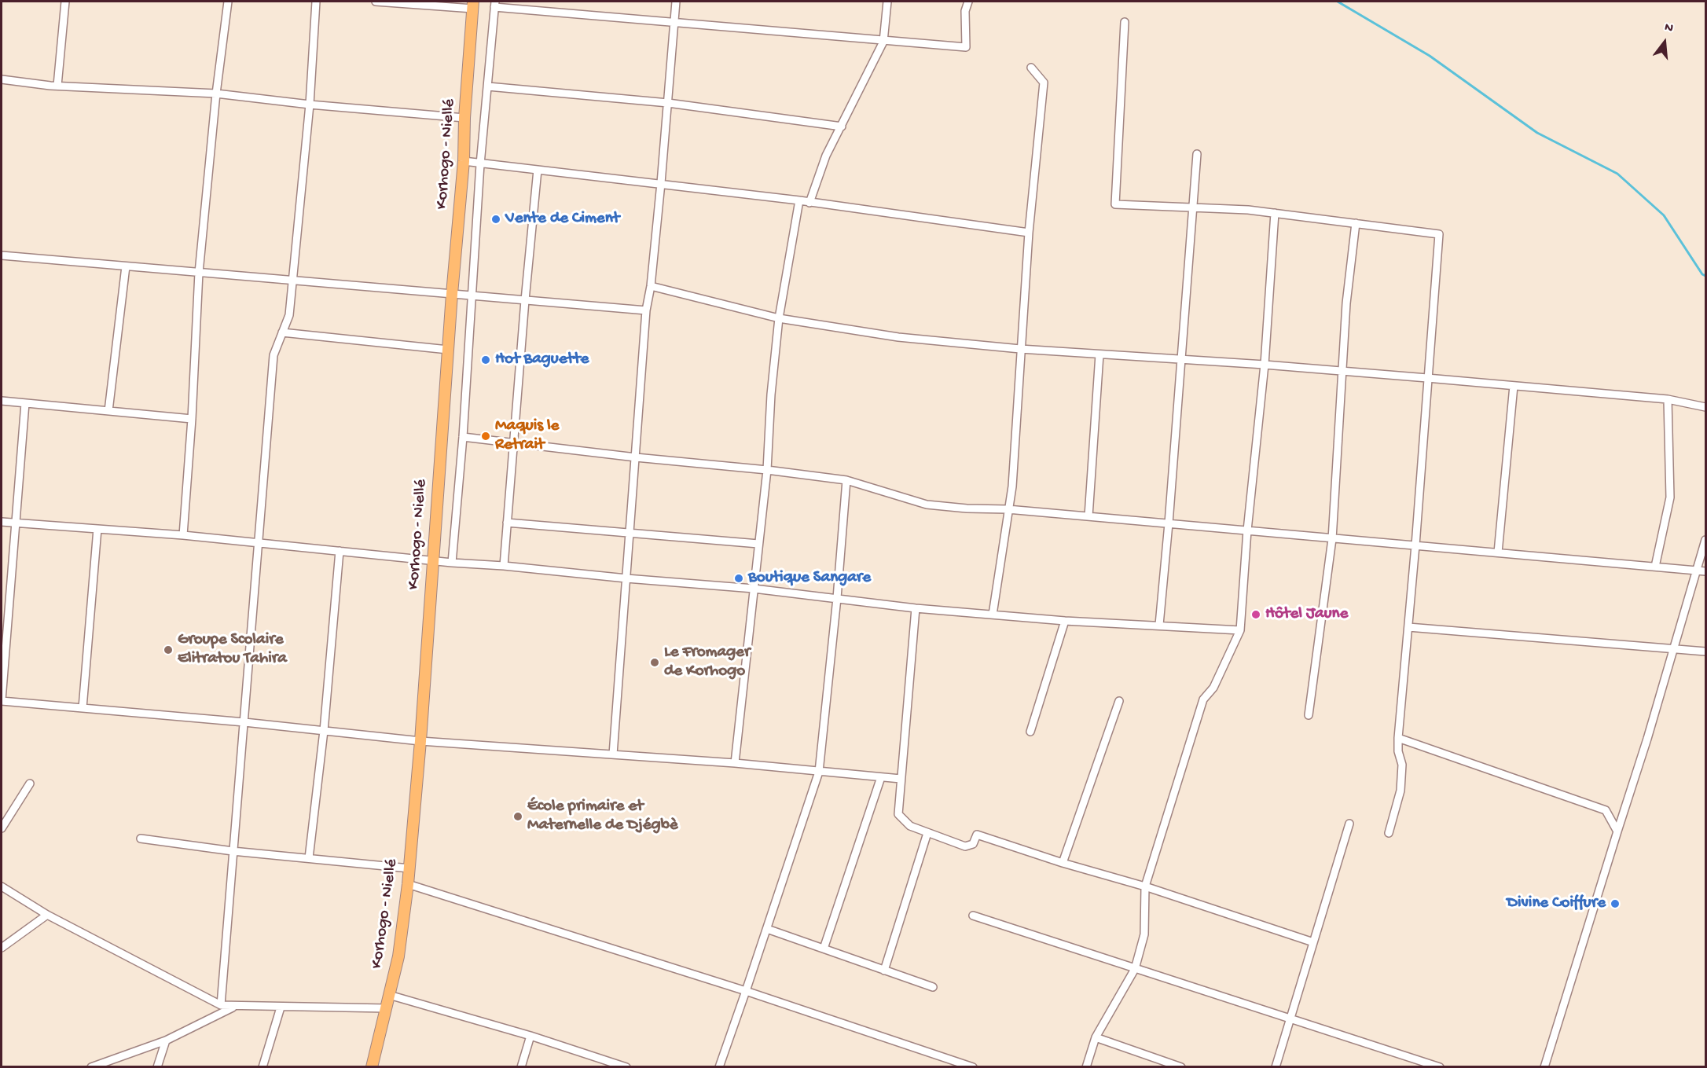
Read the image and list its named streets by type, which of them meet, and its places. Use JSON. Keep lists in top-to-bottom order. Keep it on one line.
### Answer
{"streets":{"main road":["Korhogo - Niellé"]},"places":["Vente de Ciment","Hot Baguette","Maquis le Retrait","Boutique Sangare","Hôtel Jaune","Groupe Scolaire Elitratou Tahira","Le Fromager de Korhogo","École primaire et Maternelle de Djégbè","Divine Coiffure"],"north":"top"}
